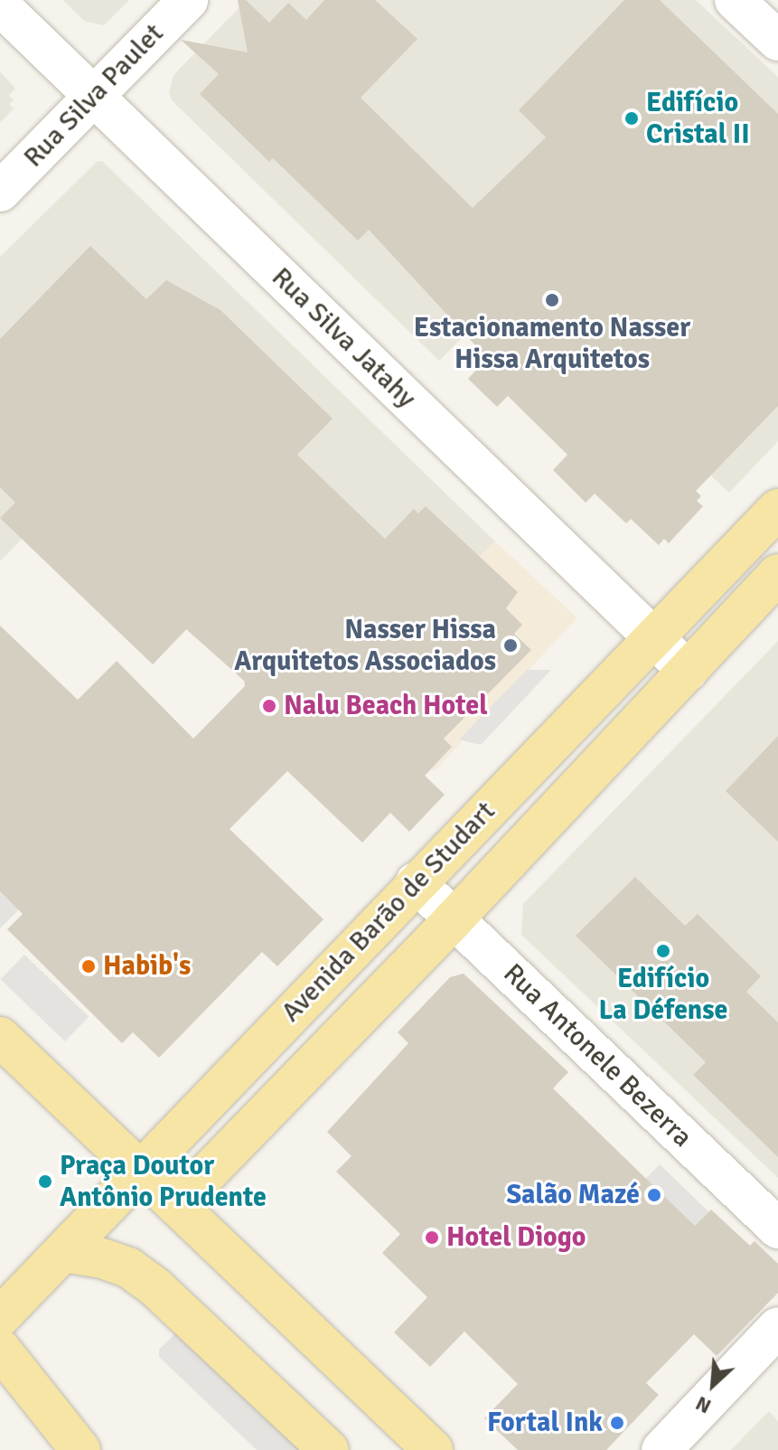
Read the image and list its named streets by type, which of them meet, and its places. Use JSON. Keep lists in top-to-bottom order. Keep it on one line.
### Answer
{"streets":{"main road":["Avenida Barão de Studart"],"street":["Rua Silva Paulet","Rua Silva Jatahy","Rua Antonele Bezerra"]},"crossings":[["Rua Silva Paulet","Rua Silva Jatahy"],["Rua Silva Jatahy","Avenida Barão de Studart"],["Avenida Barão de Studart","Rua Antonele Bezerra"]],"places":["Edifício Cristal II","Estacionamento Nasser Hissa Arquitetos","Nasser Hissa Arquitetos Associados","Nalu Beach Hotel","Edifício La Défense","Habib's","Praça Doutor Antônio Prudente","Salão Mazé","Hotel Diogo","Fortal Ink"],"north":"bottom left"}
